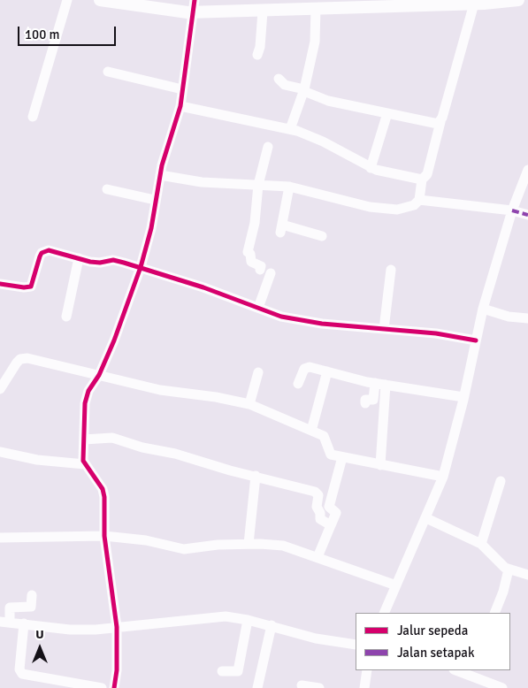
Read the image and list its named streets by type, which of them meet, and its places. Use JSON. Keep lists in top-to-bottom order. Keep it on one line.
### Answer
{"legend":["Jalur sepeda","Jalan setapak"],"scale_bar":"100 m","north":"top"}
